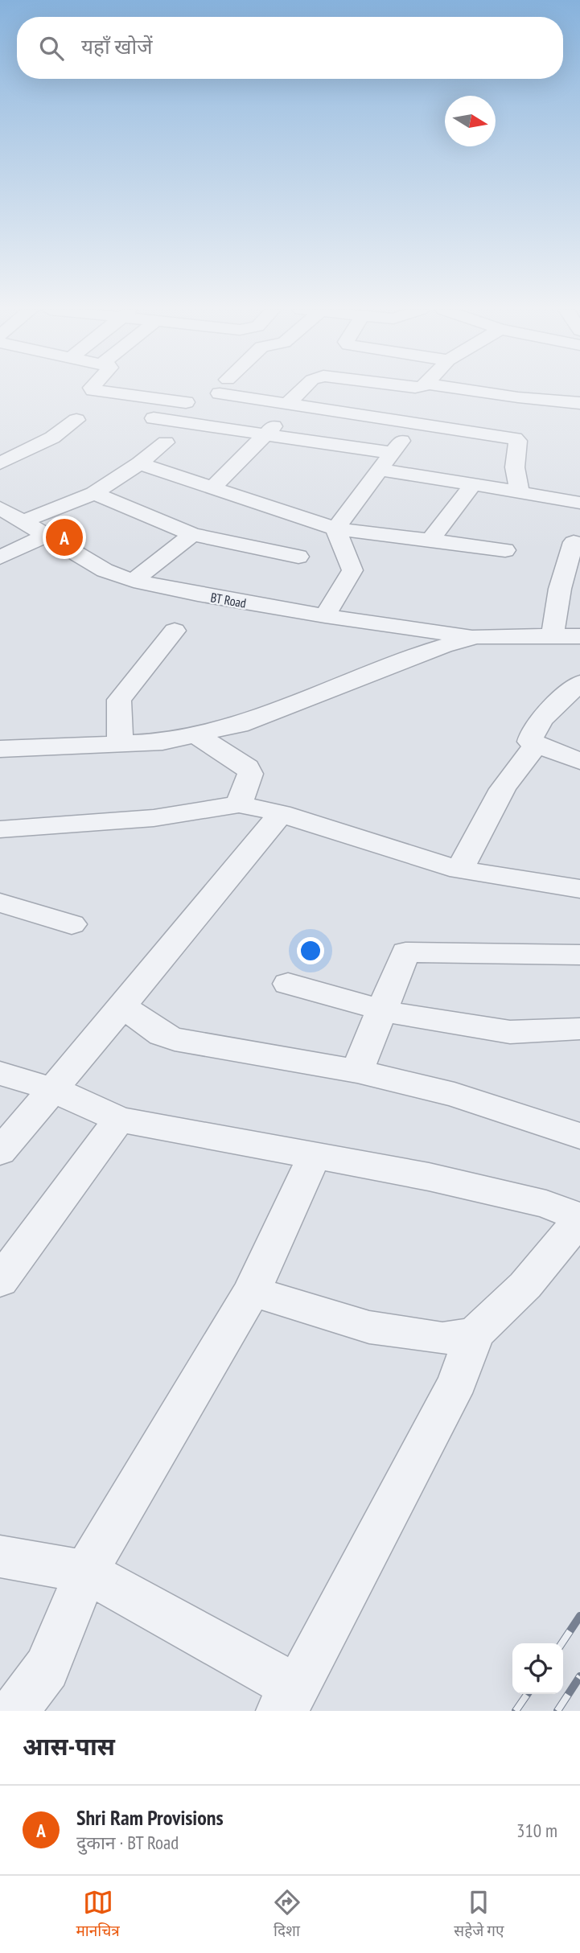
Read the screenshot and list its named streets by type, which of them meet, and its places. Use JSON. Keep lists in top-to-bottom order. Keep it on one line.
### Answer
{"streets":{"street":["BT Road"]},"north":"right","page":{"search":"यहाँ खोजें","pins":"A","heading":"आस-पास","list":[{"mark":"A","name":"Shri Ram Provisions","note":"दुकान · BT Road","value":"310 m"}],"nav":["मानचित्र","दिशा","सहेजे गए"]}}
